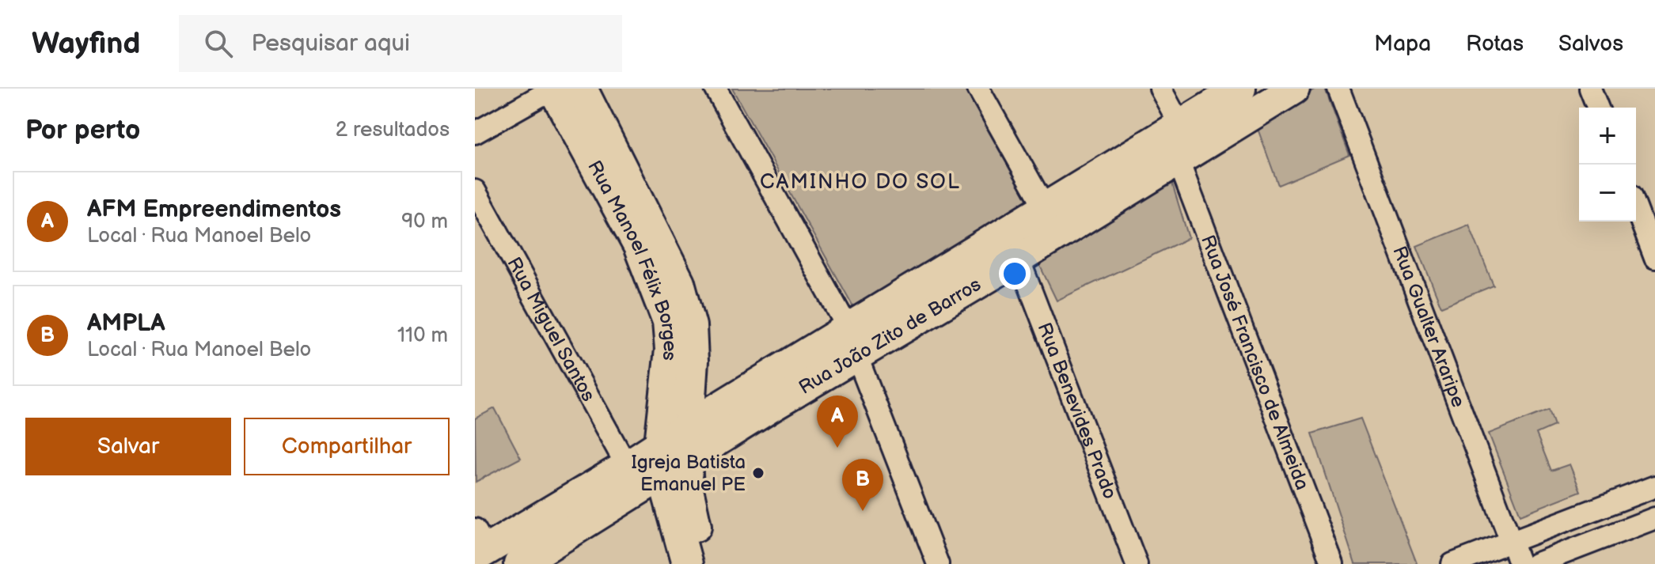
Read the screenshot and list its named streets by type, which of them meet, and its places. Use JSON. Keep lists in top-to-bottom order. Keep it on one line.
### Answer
{"streets":{"street":["Rua Manoel Félix Borges","Rua Gualter Araripe","Rua Miguel Santos","Rua João Zito de Barros","Rua José Francisco de Almeida","Rua Benevides Prado"]},"crossings":[["Rua Manoel Félix Borges","Rua João Zito de Barros"],["Rua Miguel Santos","Rua João Zito de Barros"],["Rua João Zito de Barros","Rua José Francisco de Almeida"],["Rua João Zito de Barros","Rua Benevides Prado"]],"districts":["CAMINHO DO SOL"],"places":["Igreja Batista Emanuel PE"],"page":{"header":"Wayfind","search":"Pesquisar aqui","nav":["Mapa","Rotas","Salvos"],"heading":["Por perto","2 resultados"],"map_buttons":["+","−"],"list":[{"mark":"A","name":"AFM Empreendimentos","note":"Local · Rua Manoel Belo","value":"90 m"},{"mark":"B","name":"AMPLA","note":"Local · Rua Manoel Belo","value":"110 m"}],"pins":["A","B"],"buttons":["Salvar","Compartilhar"]}}
